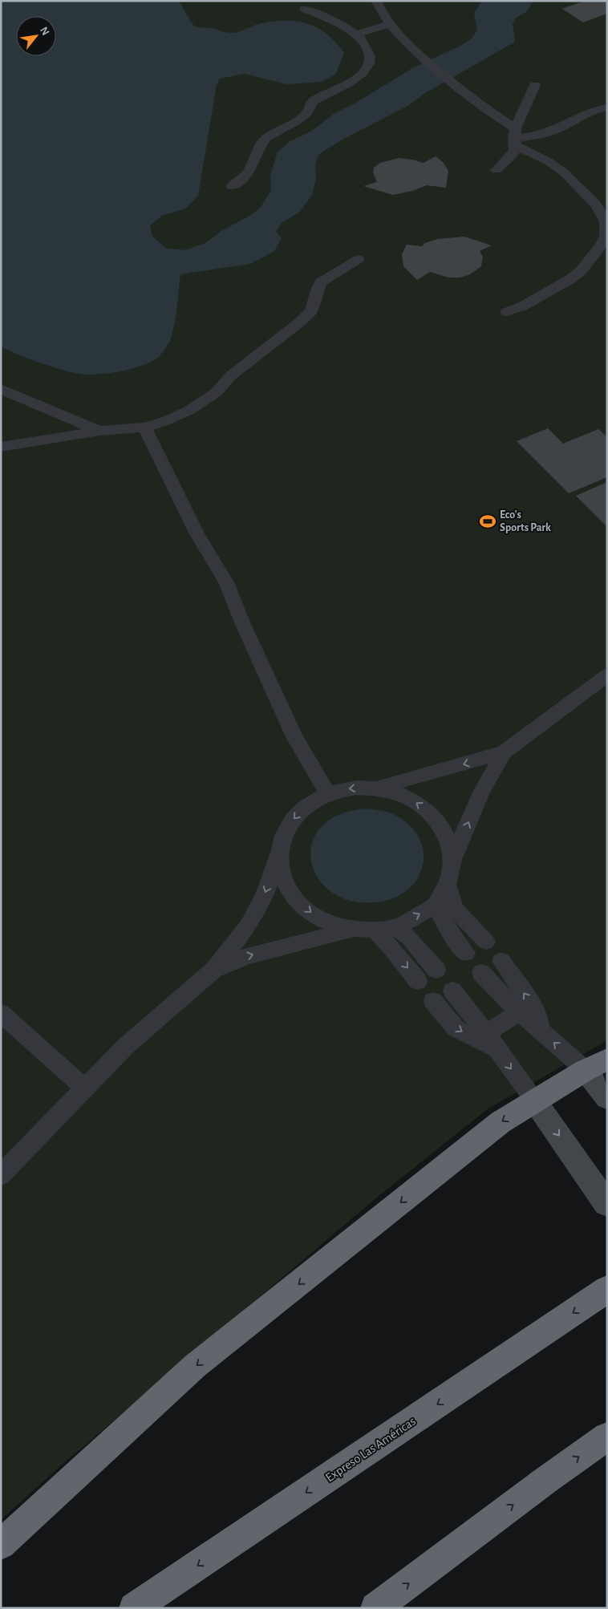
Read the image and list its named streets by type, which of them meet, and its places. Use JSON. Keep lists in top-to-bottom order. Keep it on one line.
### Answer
{"streets":{"highway":["Expreso Las Américas"]},"places":{"sports":["Eco's Sports Park"]},"north":"top right"}
